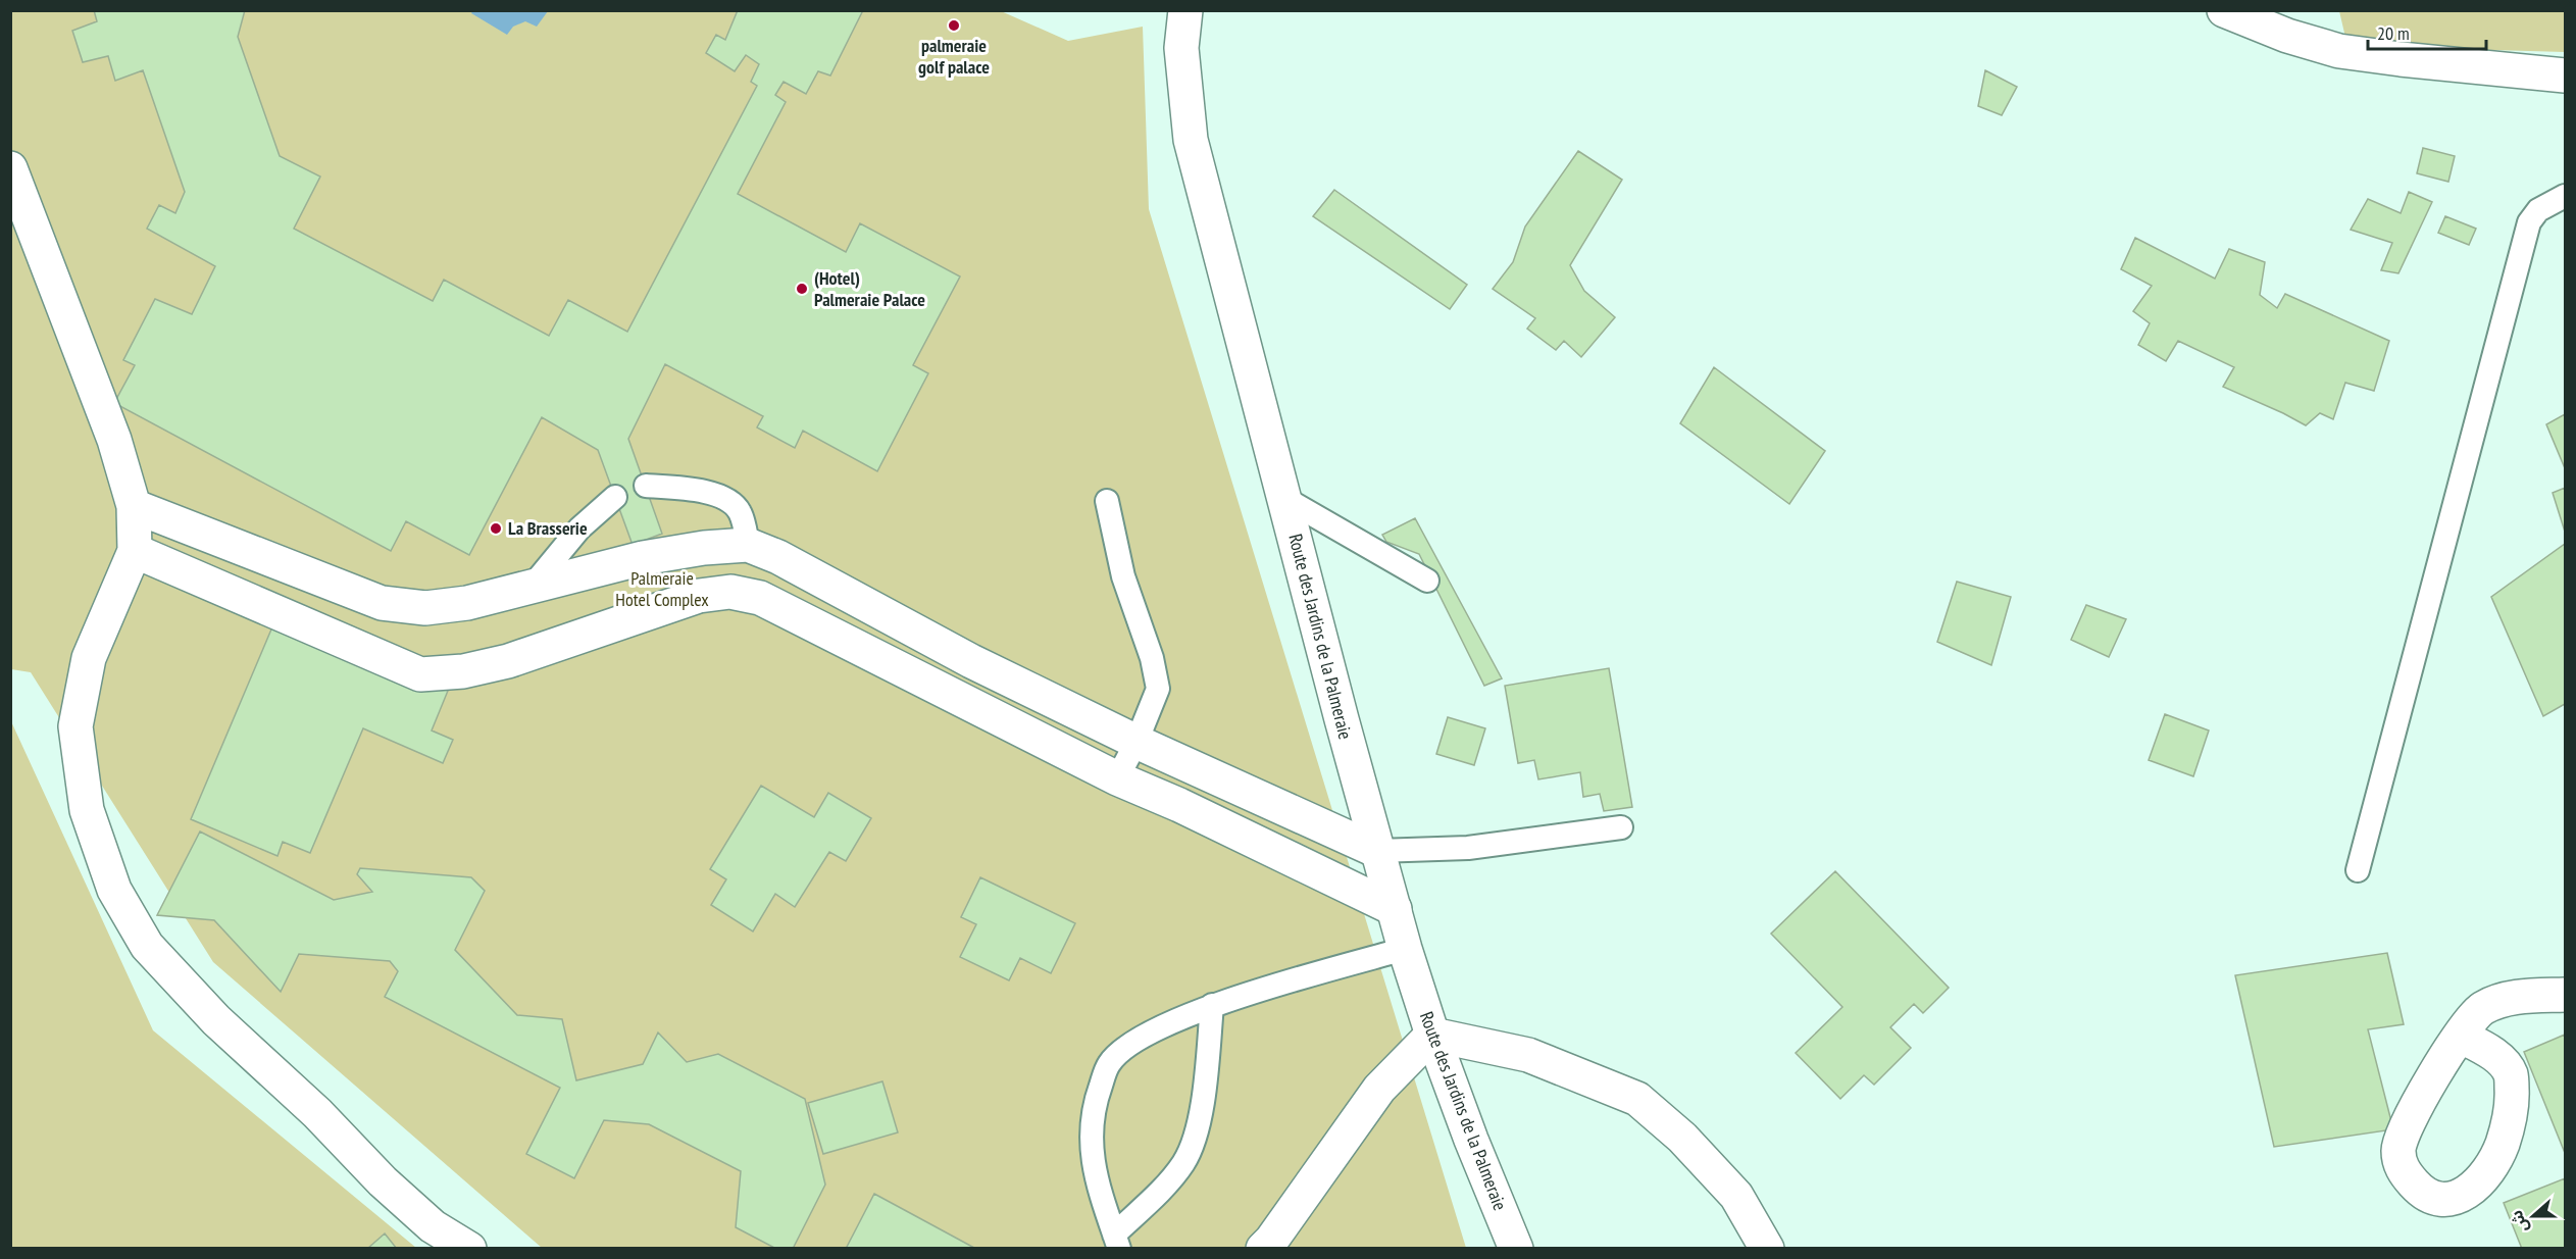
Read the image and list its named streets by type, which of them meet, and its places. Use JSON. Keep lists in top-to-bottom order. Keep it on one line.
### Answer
{"streets":{"street":["Route des Jardins de la Palmeraie"]},"parks":["Palmeraie Hotel Complex"],"places":["palmeraie golf palace","(Hotel) Palmeraie Palace","La Brasserie"],"scale_bar":"20 m","north":"left"}
